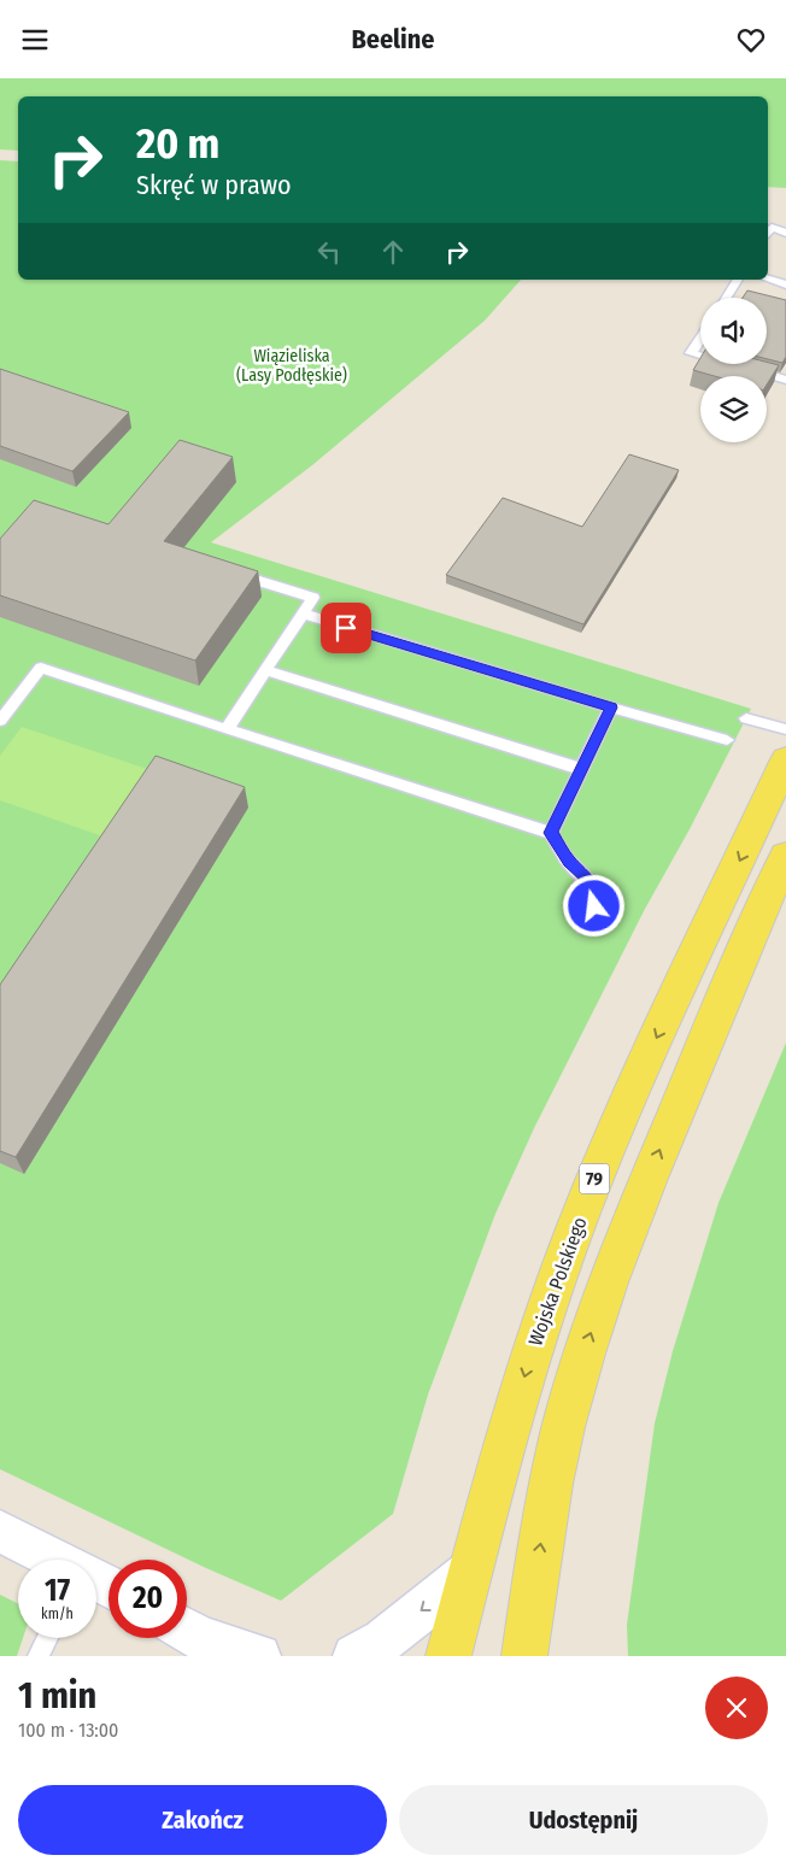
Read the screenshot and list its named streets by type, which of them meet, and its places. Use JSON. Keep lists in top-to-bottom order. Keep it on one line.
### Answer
{"streets":{"main road":["79","Wojska Polskiego"]},"parks":["Wiązieliska (Lasy Podłęskie)"],"page":{"header":"Beeline","turn":["20 m","Skręć w prawo"],"speed":"17 km/h","limit":"20","heading":["1 min","100 m · 13:00"],"buttons":["Zakończ","Udostępnij"]}}
